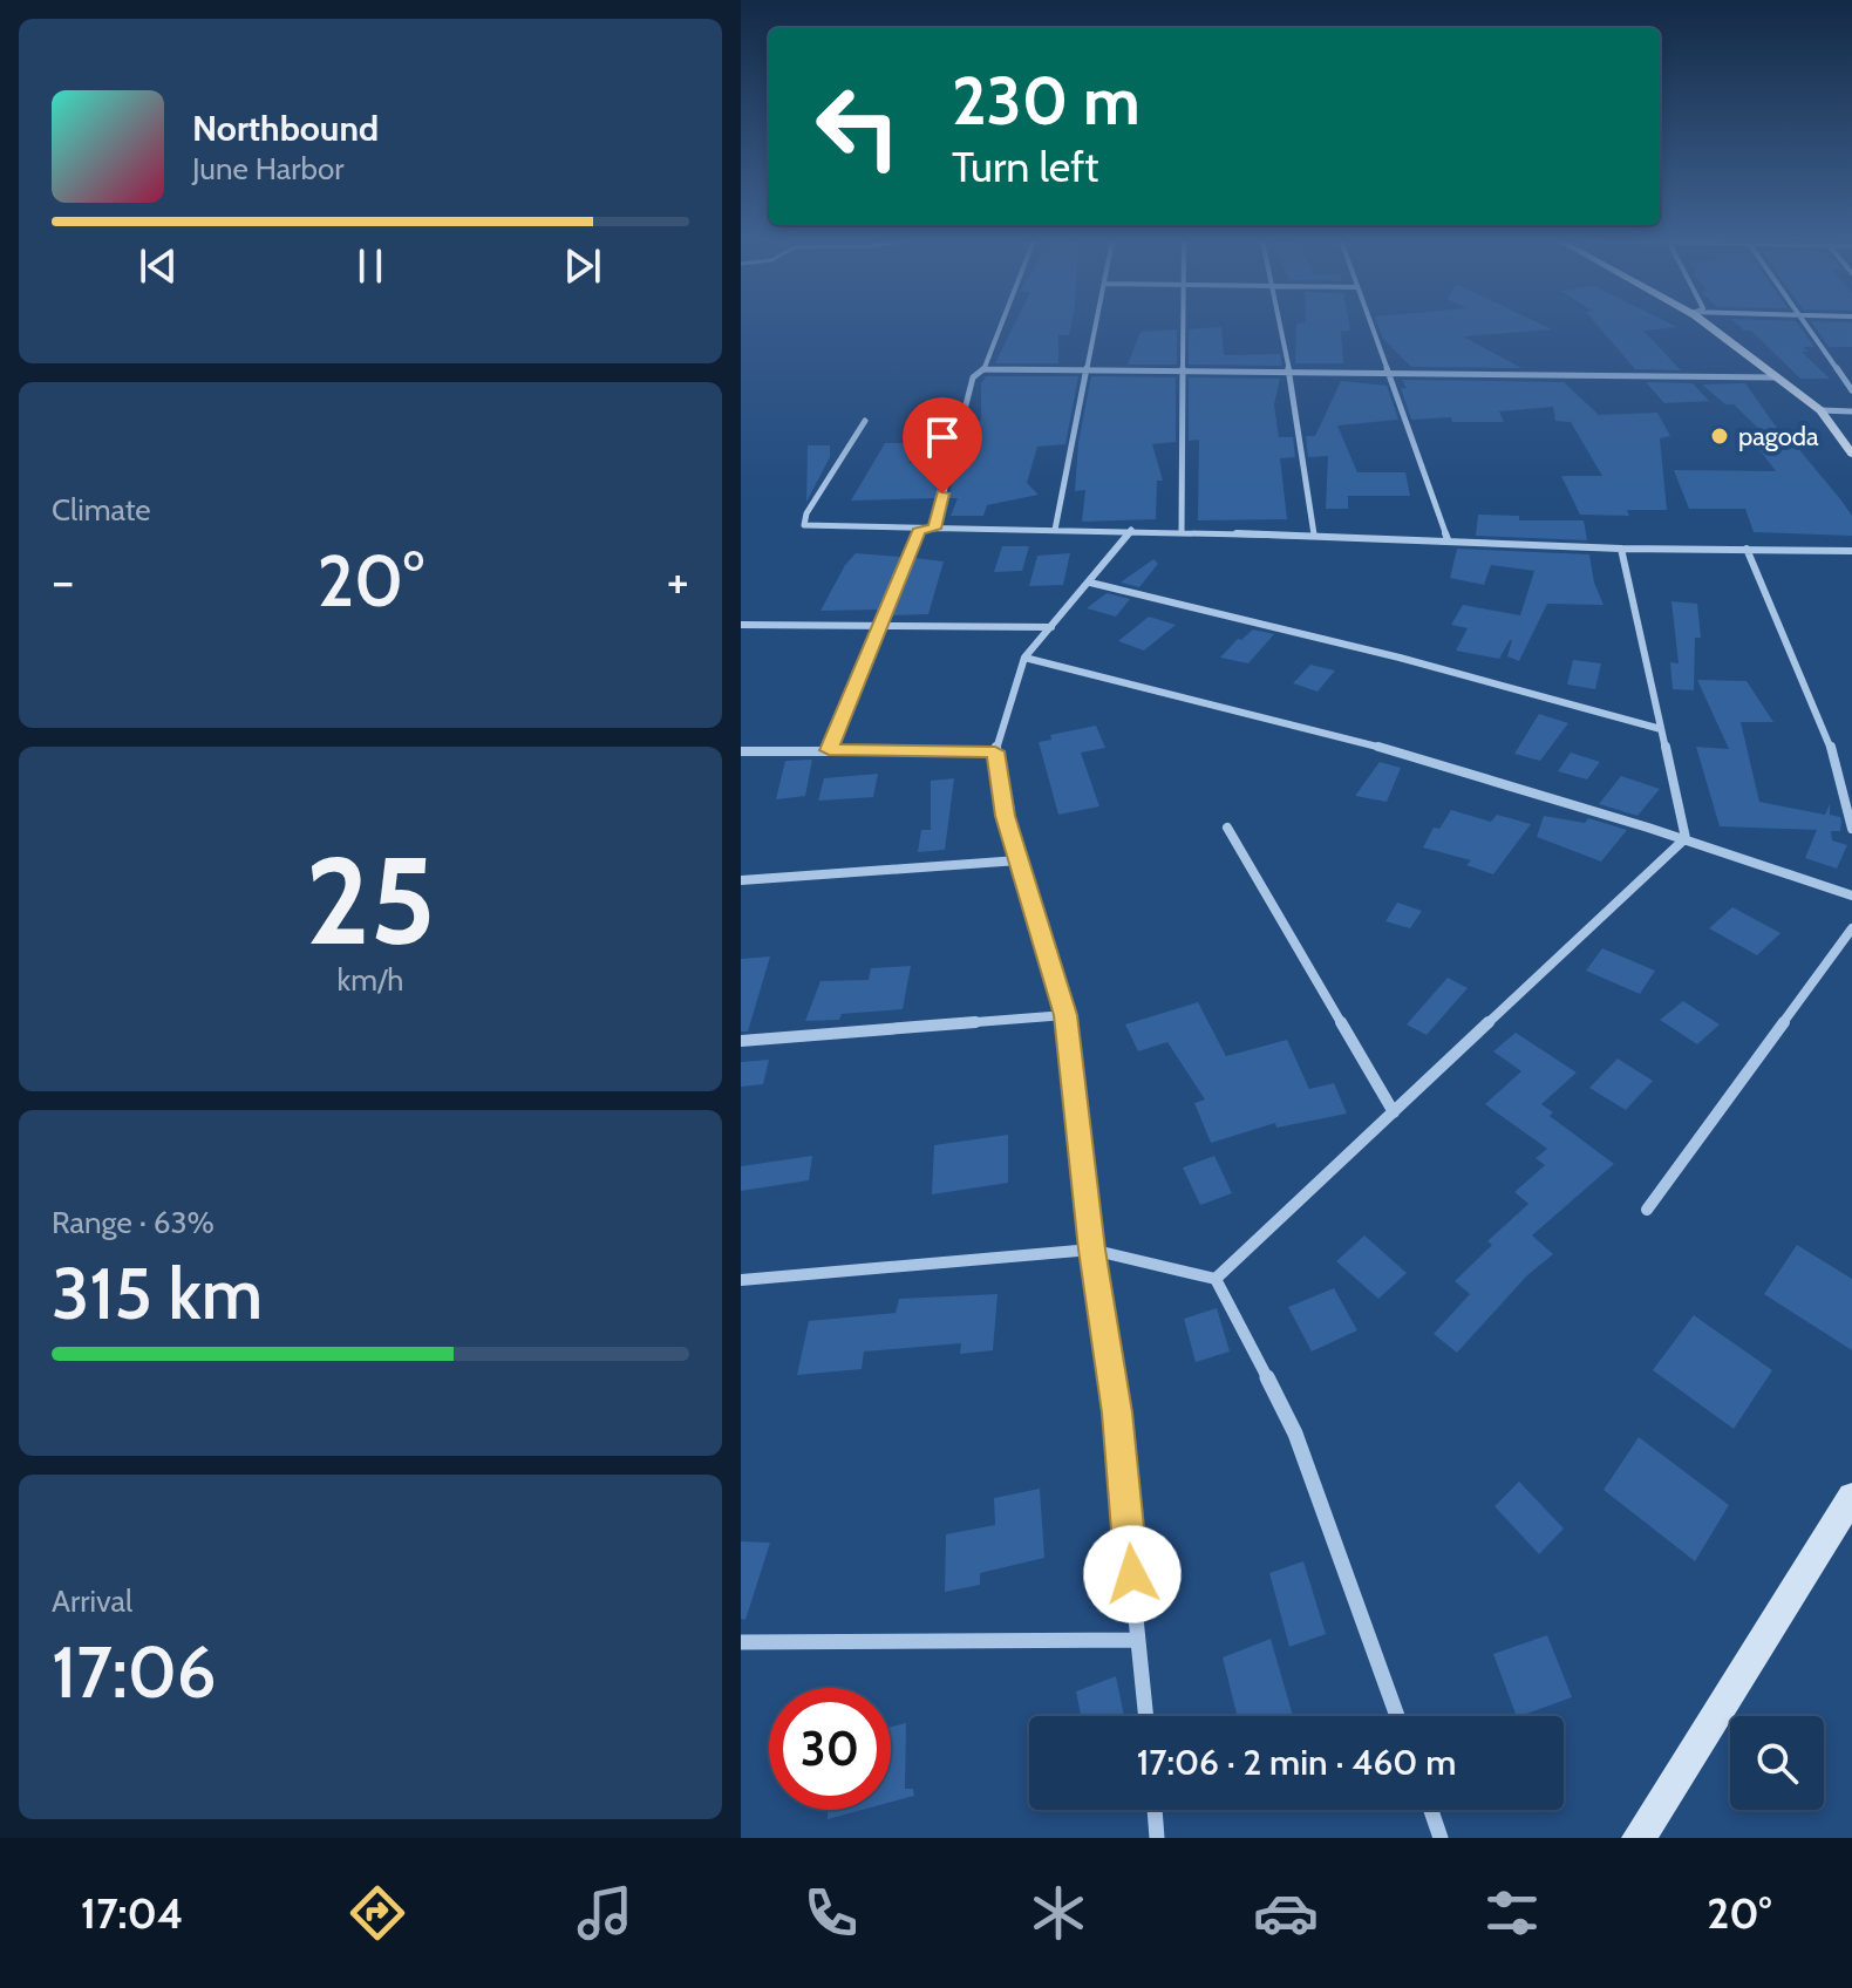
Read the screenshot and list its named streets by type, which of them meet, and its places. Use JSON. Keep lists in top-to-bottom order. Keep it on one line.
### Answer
{"places":["pagoda"],"page":{"turn":["230 m","Turn left"],"song":["Northbound","June Harbor"],"tile":["Climate",["25","km/h"],["Range · 63%","315 km"],["Arrival","17:06"]],"heat":["−","20°","+"],"limit":"30","trip":"17:06 · 2 min · 460 m","tabs":["17:04","20°"]}}
